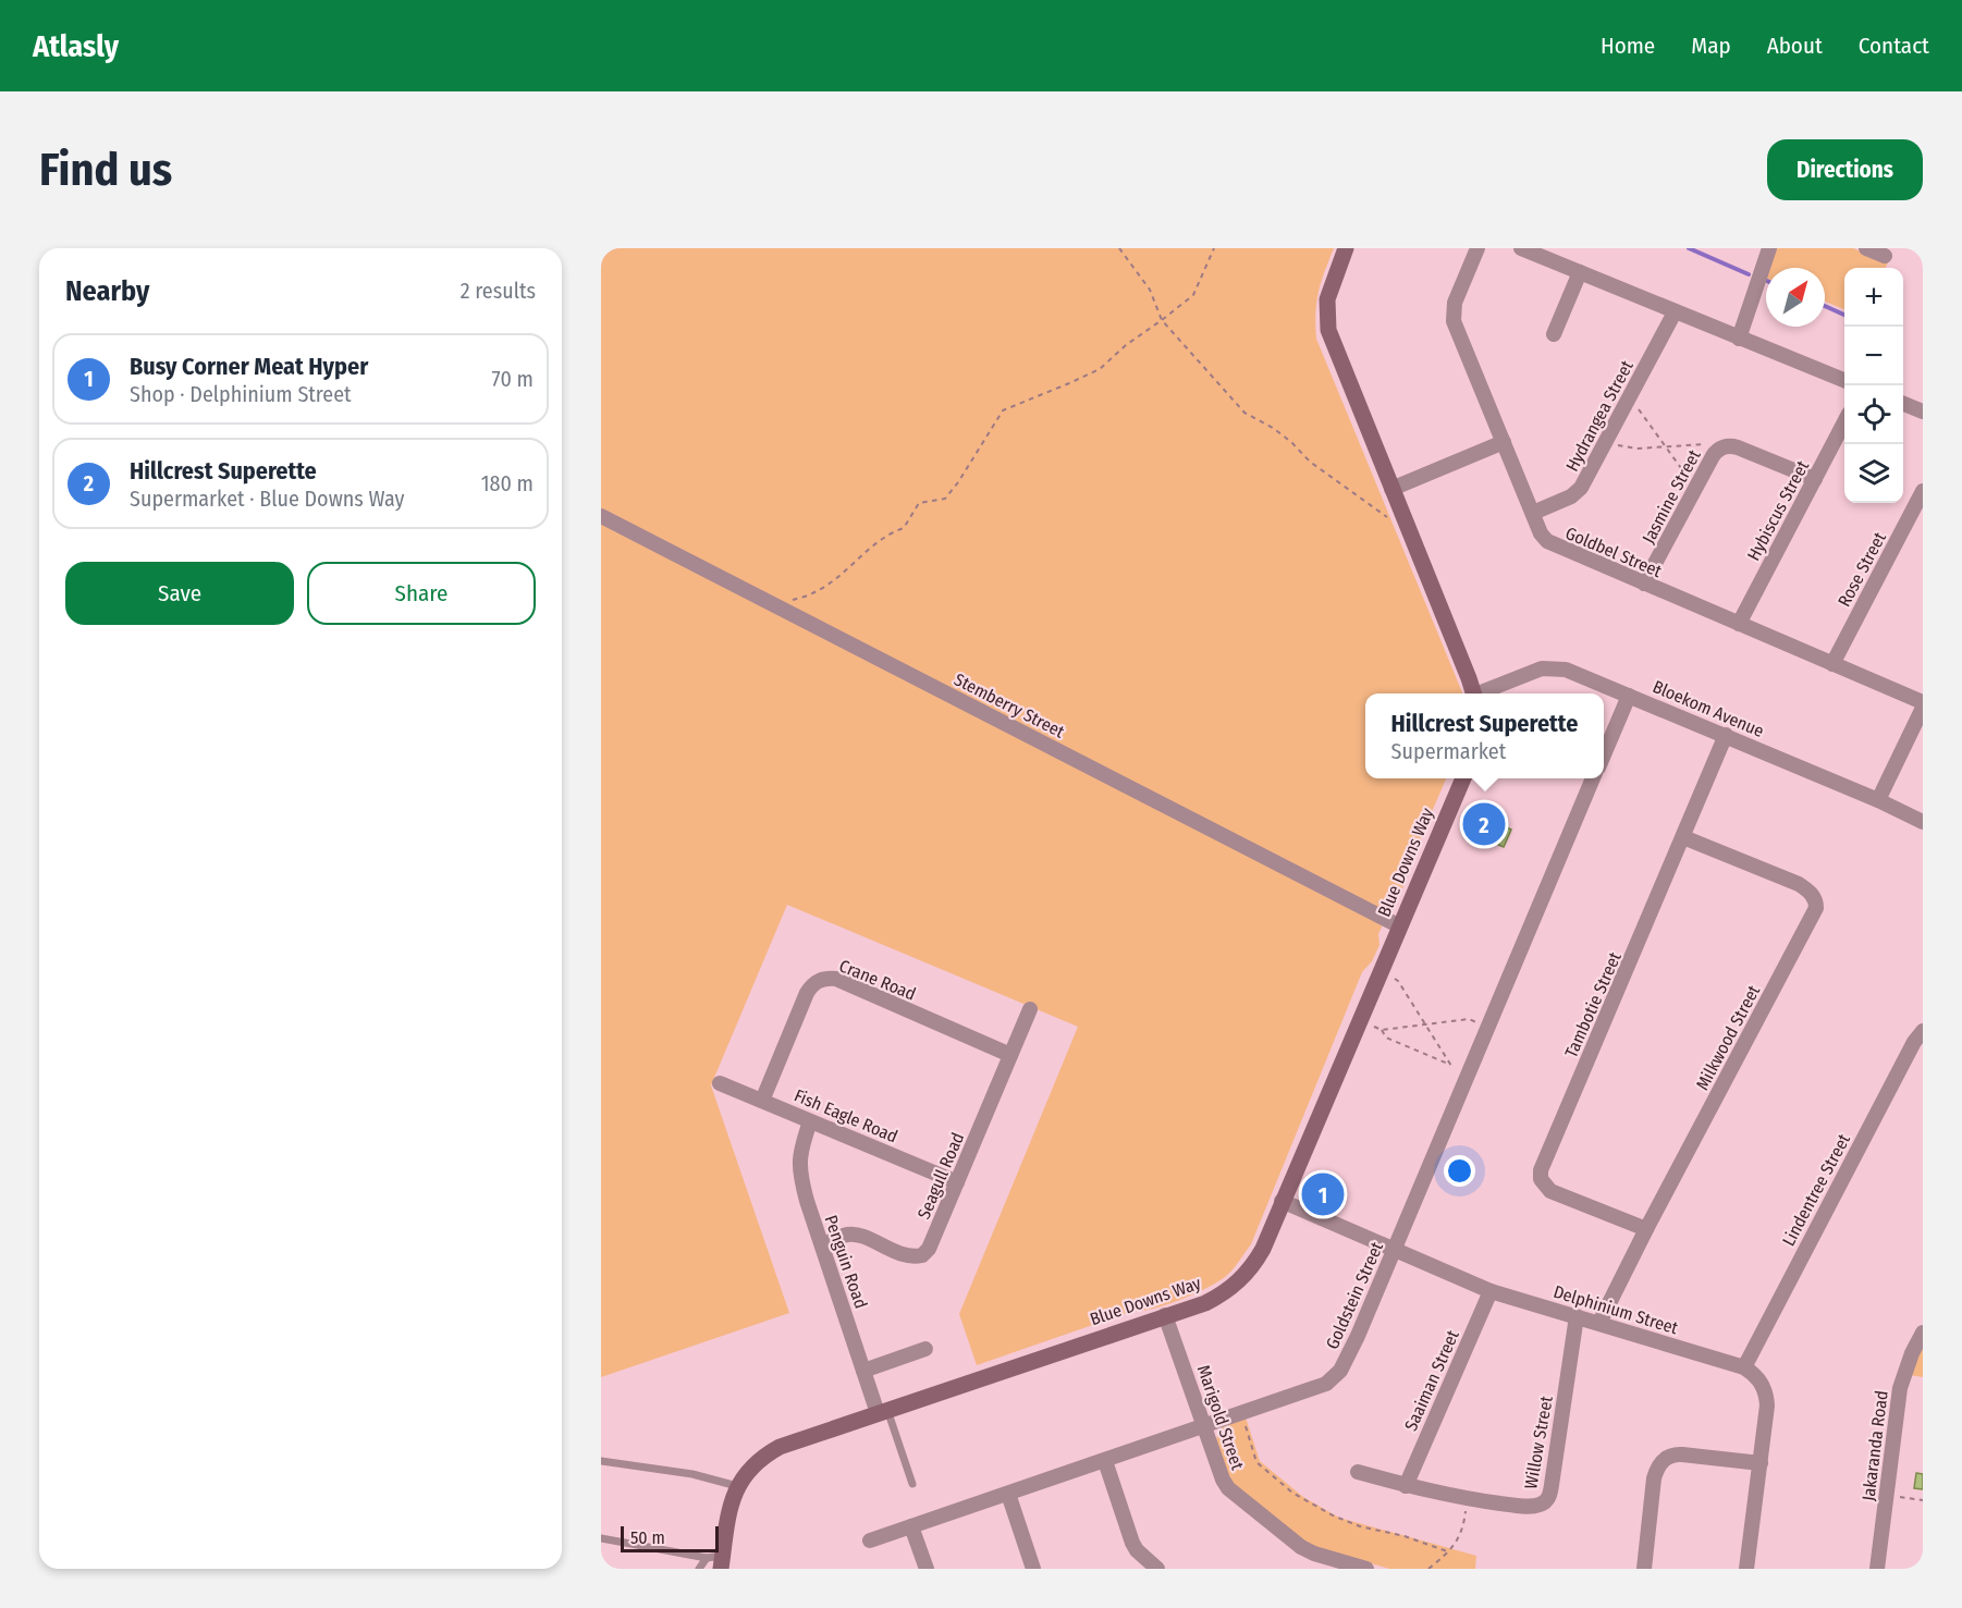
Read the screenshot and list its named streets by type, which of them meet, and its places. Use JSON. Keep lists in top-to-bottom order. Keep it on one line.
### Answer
{"streets":{"street":["Hydrangea Street","Jasmine Street","Hybiscus Street","Goldbel Street","Rose Street","Stemberry Street","Bloekom Avenue","Blue Downs Way","Crane Road","Tambotie Street","Milkwood Street","Fish Eagle Road","Seagull Road","Lindentree Street","Penguin Road","Goldstein Street","Delphinium Street","Saaiman Street","Marigold Street","Willow Street","Jakaranda Road"]},"crossings":[["Hydrangea Street","Goldbel Street"],["Jasmine Street","Hybiscus Street"],["Jasmine Street","Goldbel Street"],["Hybiscus Street","Goldbel Street"],["Goldbel Street","Rose Street"],["Stemberry Street","Blue Downs Way"],["Bloekom Avenue","Tambotie Street"],["Blue Downs Way","Penguin Road"],["Blue Downs Way","Delphinium Street"],["Blue Downs Way","Marigold Street"],["Crane Road","Fish Eagle Road"],["Crane Road","Seagull Road"],["Tambotie Street","Milkwood Street"],["Milkwood Street","Delphinium Street"],["Fish Eagle Road","Seagull Road"],["Fish Eagle Road","Penguin Road"],["Seagull Road","Penguin Road"],["Lindentree Street","Delphinium Street"],["Goldstein Street","Delphinium Street"],["Goldstein Street","Marigold Street"],["Delphinium Street","Saaiman Street"],["Delphinium Street","Willow Street"],["Saaiman Street","Willow Street"]],"scale_bar":"50 m","north":"top right","page":{"header":"Atlasly","nav":["Home","Map","About","Contact"],"buttons":["Directions",["Save","Share"]],"title":"Find us","heading":["Nearby","2 results"],"map_buttons":["+","−"],"list":[{"mark":"1","name":"Busy Corner Meat Hyper","note":"Shop · Delphinium Street","value":"70 m"},{"mark":"2","name":"Hillcrest Superette","note":"Supermarket · Blue Downs Way","value":"180 m"}],"popup":["Hillcrest Superette","Supermarket"],"pins":["2","1"],"scale":"50 m"}}
